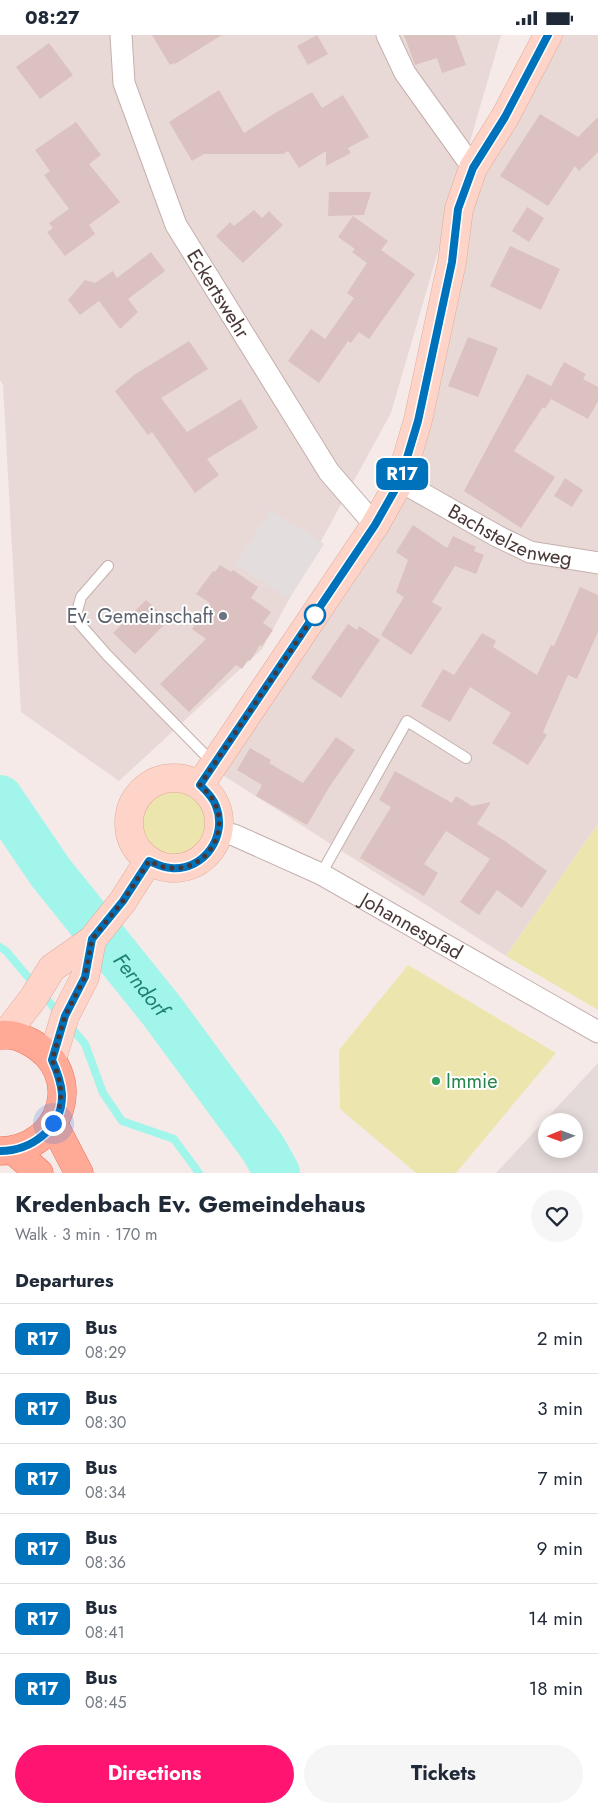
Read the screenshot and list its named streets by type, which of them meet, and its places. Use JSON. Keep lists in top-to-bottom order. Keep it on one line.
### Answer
{"streets":{"street":["Eckertswehr","Bachstelzenweg","Johannespfad"]},"water":["Ferndorf"],"places":["Ev. Gemeinschaft","Immie"],"lines":["bus line R17"],"north":"left","page":{"status":"08:27","on_map":"R17","heading":[["Kredenbach Ev. Gemeindehaus","Walk · 3 min · 170 m"],"Departures"],"list":[{"mark":"R17","name":"Bus","note":"08:29","value":"2 min"},{"mark":"R17","name":"Bus","note":"08:30","value":"3 min"},{"mark":"R17","name":"Bus","note":"08:34","value":"7 min"},{"mark":"R17","name":"Bus","note":"08:36","value":"9 min"},{"mark":"R17","name":"Bus","note":"08:41","value":"14 min"},{"mark":"R17","name":"Bus","note":"08:45","value":"18 min"}],"buttons":["Directions","Tickets"]}}
